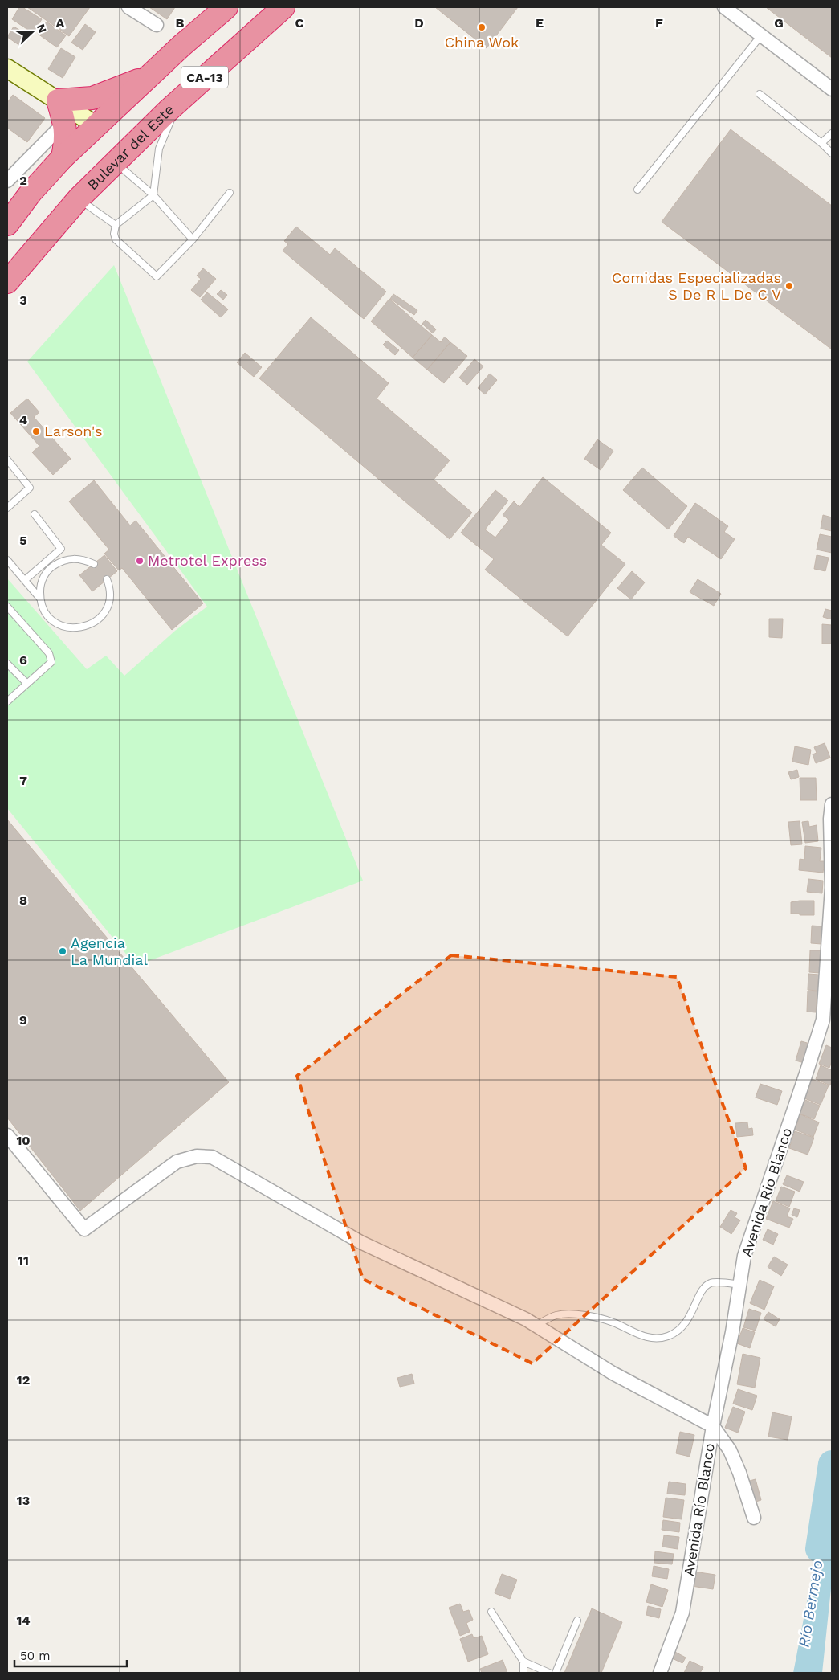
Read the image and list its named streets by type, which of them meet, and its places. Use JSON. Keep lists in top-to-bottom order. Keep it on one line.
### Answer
{"streets":{"highway":["CA-13","Bulevar del Este"],"street":["Avenida Río Blanco"]},"water":["Río Bermejo"],"places":["China Wok","Comidas Especializadas S De R L De C V","Larson's","Metrotel Express","Agencia La Mundial"],"scale_bar":"50 m","north":"right","grid":{"columns":["A","B","C","D","E","F","G"],"rows":["2","3","4","5","6","7","8","9","10","11","12","13","14"]}}
